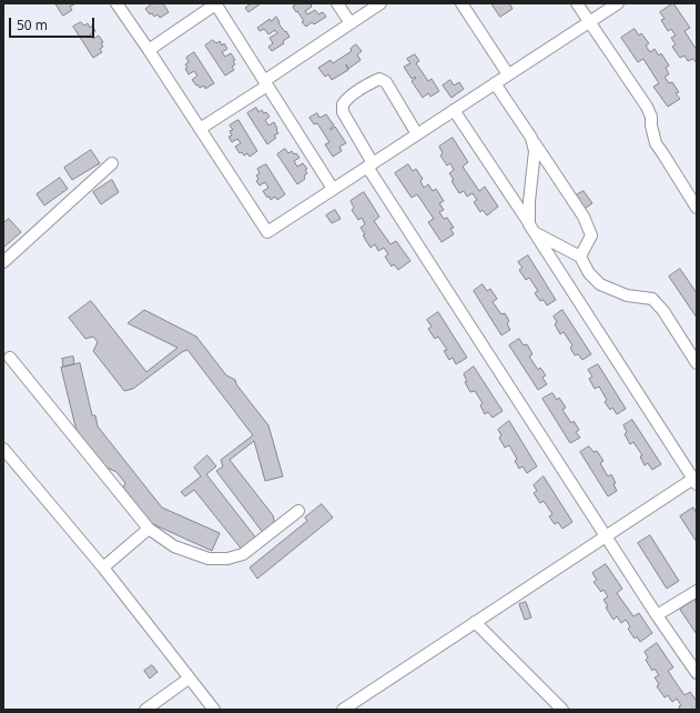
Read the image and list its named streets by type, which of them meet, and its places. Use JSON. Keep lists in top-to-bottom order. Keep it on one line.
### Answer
{"scale_bar":"50 m"}
